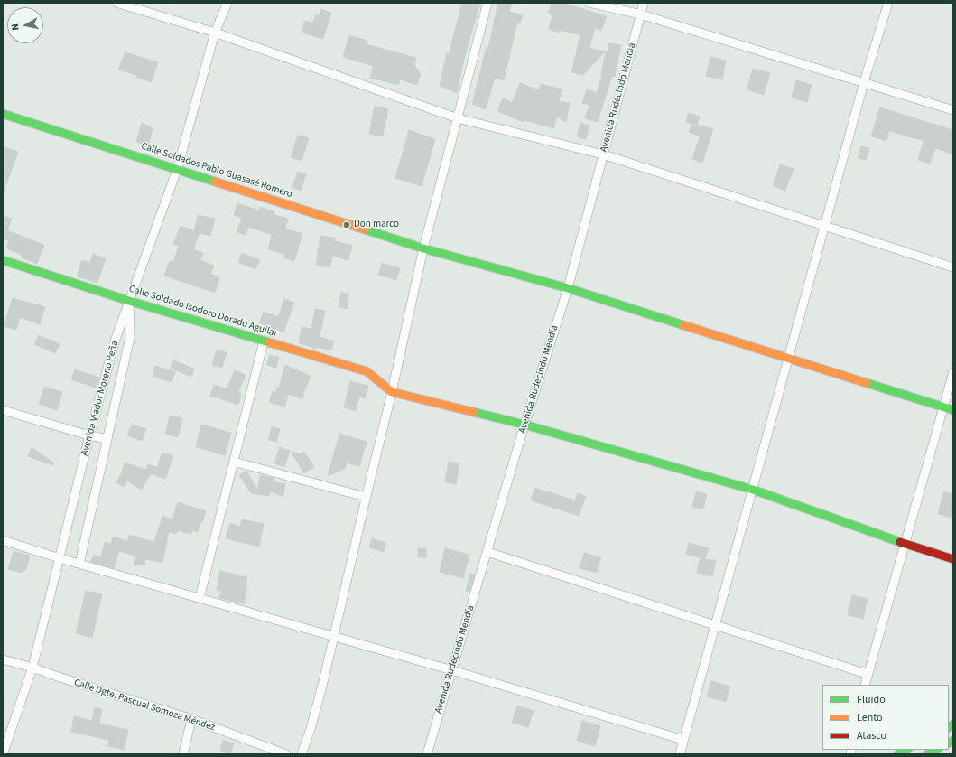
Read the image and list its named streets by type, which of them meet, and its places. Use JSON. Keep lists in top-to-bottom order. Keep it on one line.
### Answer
{"streets":{"street":["Avenida Rudecindo Mendía","Calle Soldados Pablo Guasasé Romero","Calle Soldado Isodoro Dorado Aguilar","Avenida Viador Moreno Peña","Calle Dgte. Pascual Somoza Méndez"]},"crossings":[["Avenida Rudecindo Mendía","Calle Soldados Pablo Guasasé Romero"],["Calle Soldado Isodoro Dorado Aguilar","Avenida Viador Moreno Peña"],["Avenida Viador Moreno Peña","Calle Dgte. Pascual Somoza Méndez"]],"places":["Don marco"],"legend":["Fluido","Lento","Atasco"],"north":"left"}
